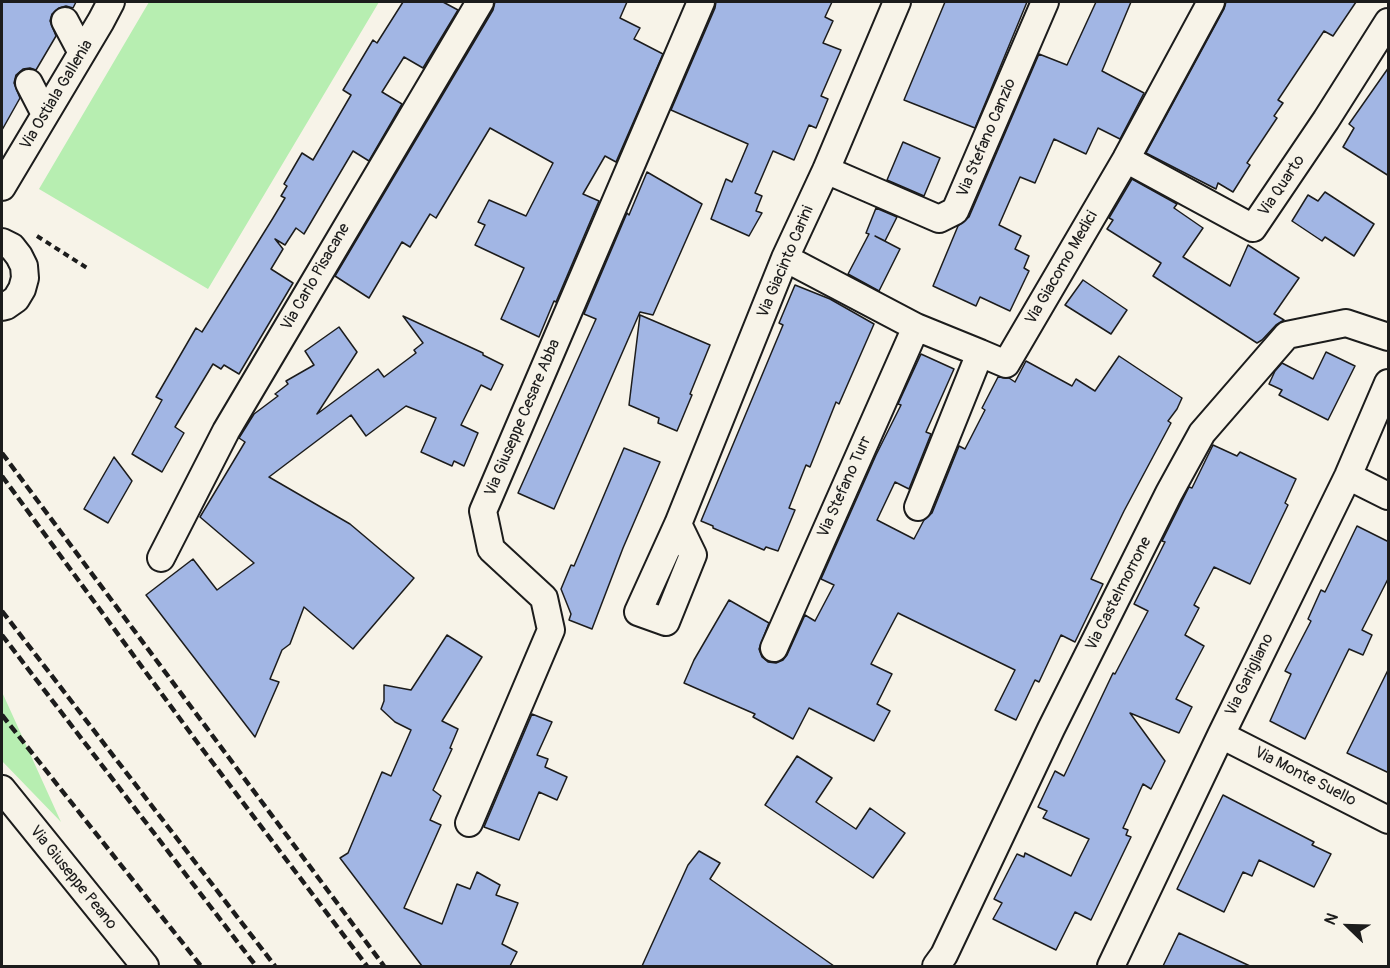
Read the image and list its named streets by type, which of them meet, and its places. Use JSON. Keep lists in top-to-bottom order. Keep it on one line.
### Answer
{"streets":{"street":["Via Ostiala Gallenia","Via Stefano Canzio","Via Quarto","Via Giacinto Carini","Via Giacomo Medici","Via Carlo Pisacane","Via Giuseppe Cesare Abba","Via Stefano Turr","Via Castelmorrone","Via Garigliano","Via Monte Suello","Via Giuseppe Peano"]},"crossings":[["Via Stefano Canzio","Via Giacinto Carini"],["Via Quarto","Via Giacomo Medici"],["Via Garigliano","Via Monte Suello"]],"north":"top left"}
